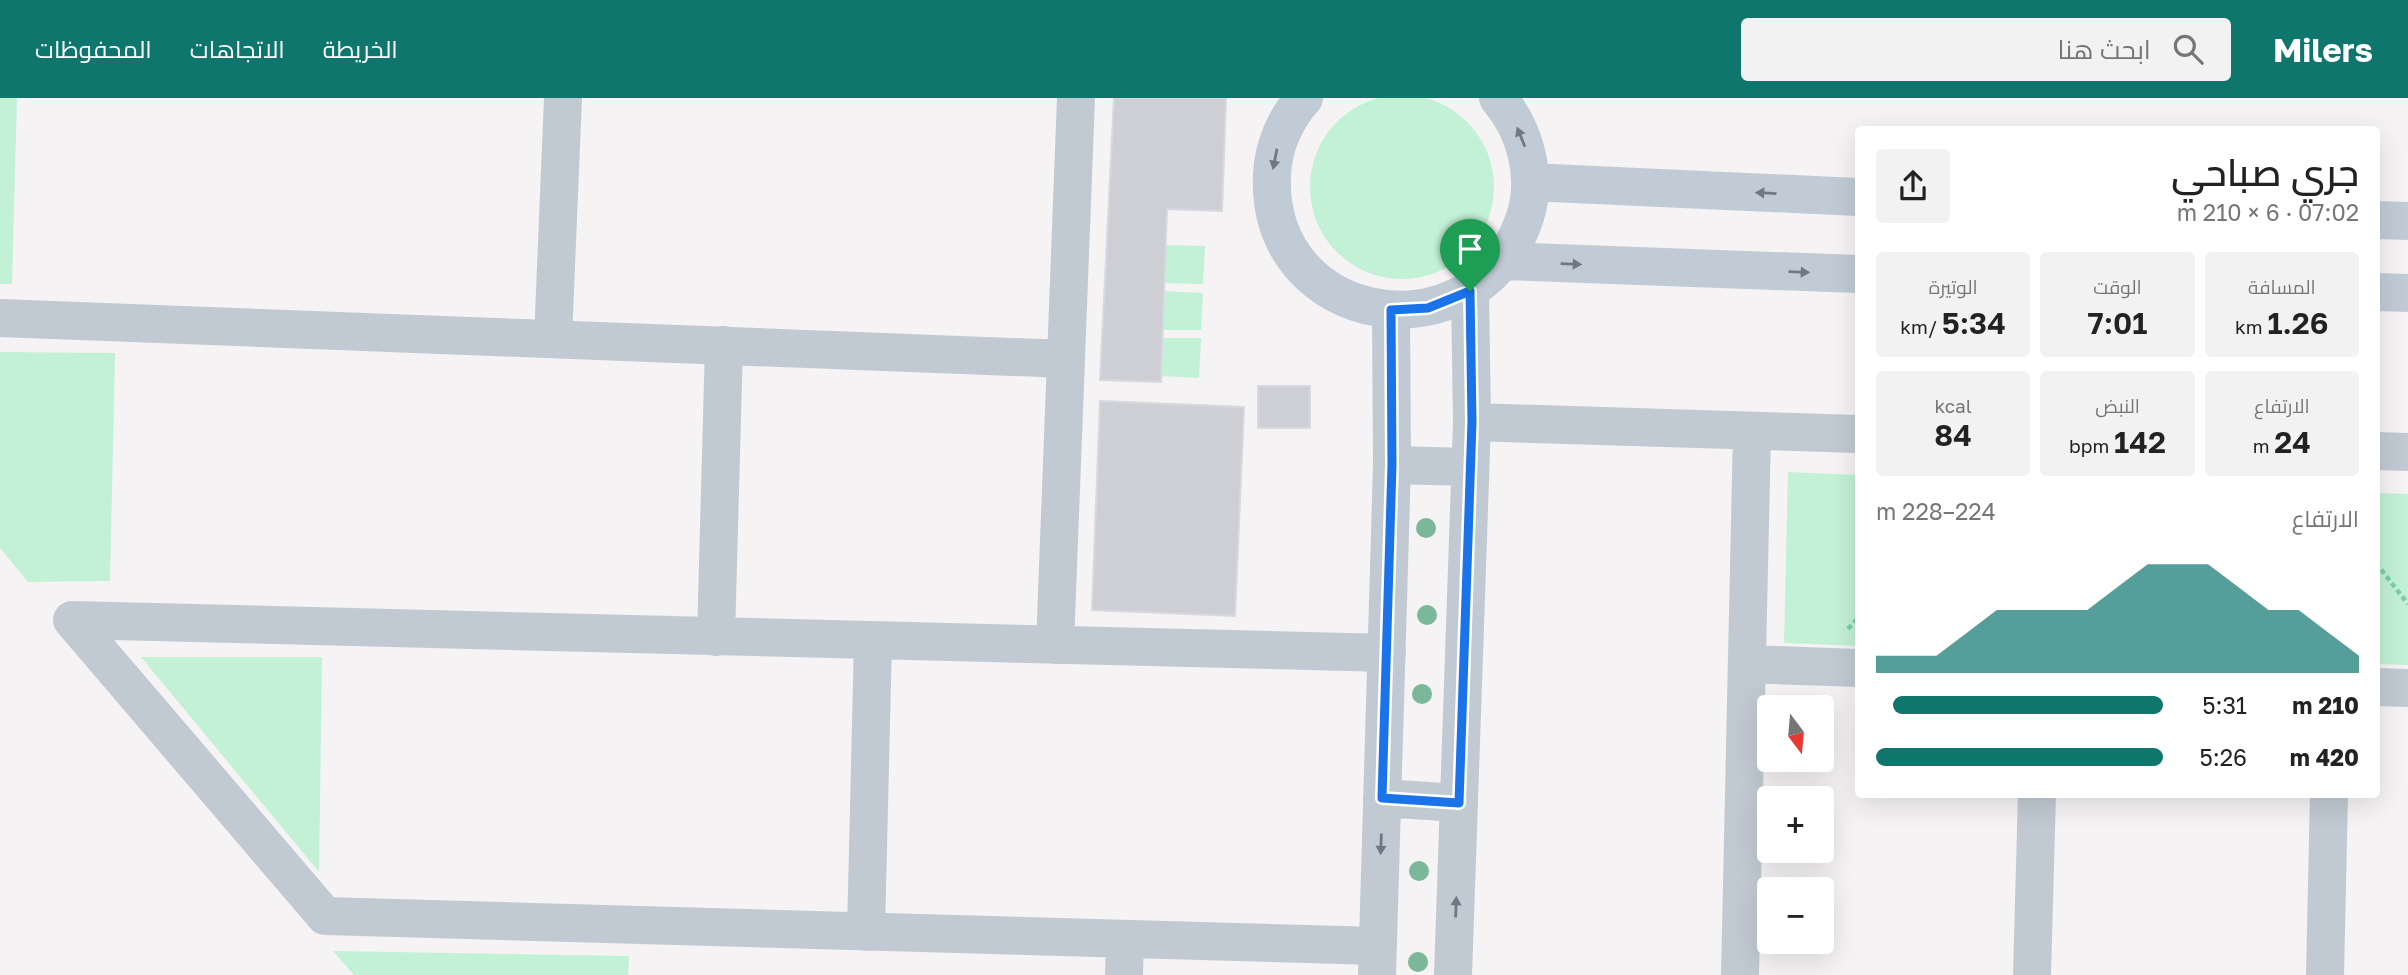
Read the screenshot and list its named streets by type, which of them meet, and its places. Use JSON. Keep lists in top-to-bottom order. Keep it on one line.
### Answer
{"north":"bottom","page":{"header":"Milers","search":"ابحث هنا","nav":["الخريطة","الاتجاهات","المحفوظات"],"heading":["جري صباحي","07:02 · 6 × 210 m"],"stats":[["المسافة","1.26 km"],["الوقت","7:01"],["الوتيرة","5:34 /km"],["الارتفاع","24 m"],["النبض","142 bpm"],["kcal","84"]],"chart":["الارتفاع","224–228 m"],"list":[{"name":"210 m","note":"5:31"},{"name":"420 m","note":"5:26"}],"map_buttons":["+","−"]}}
